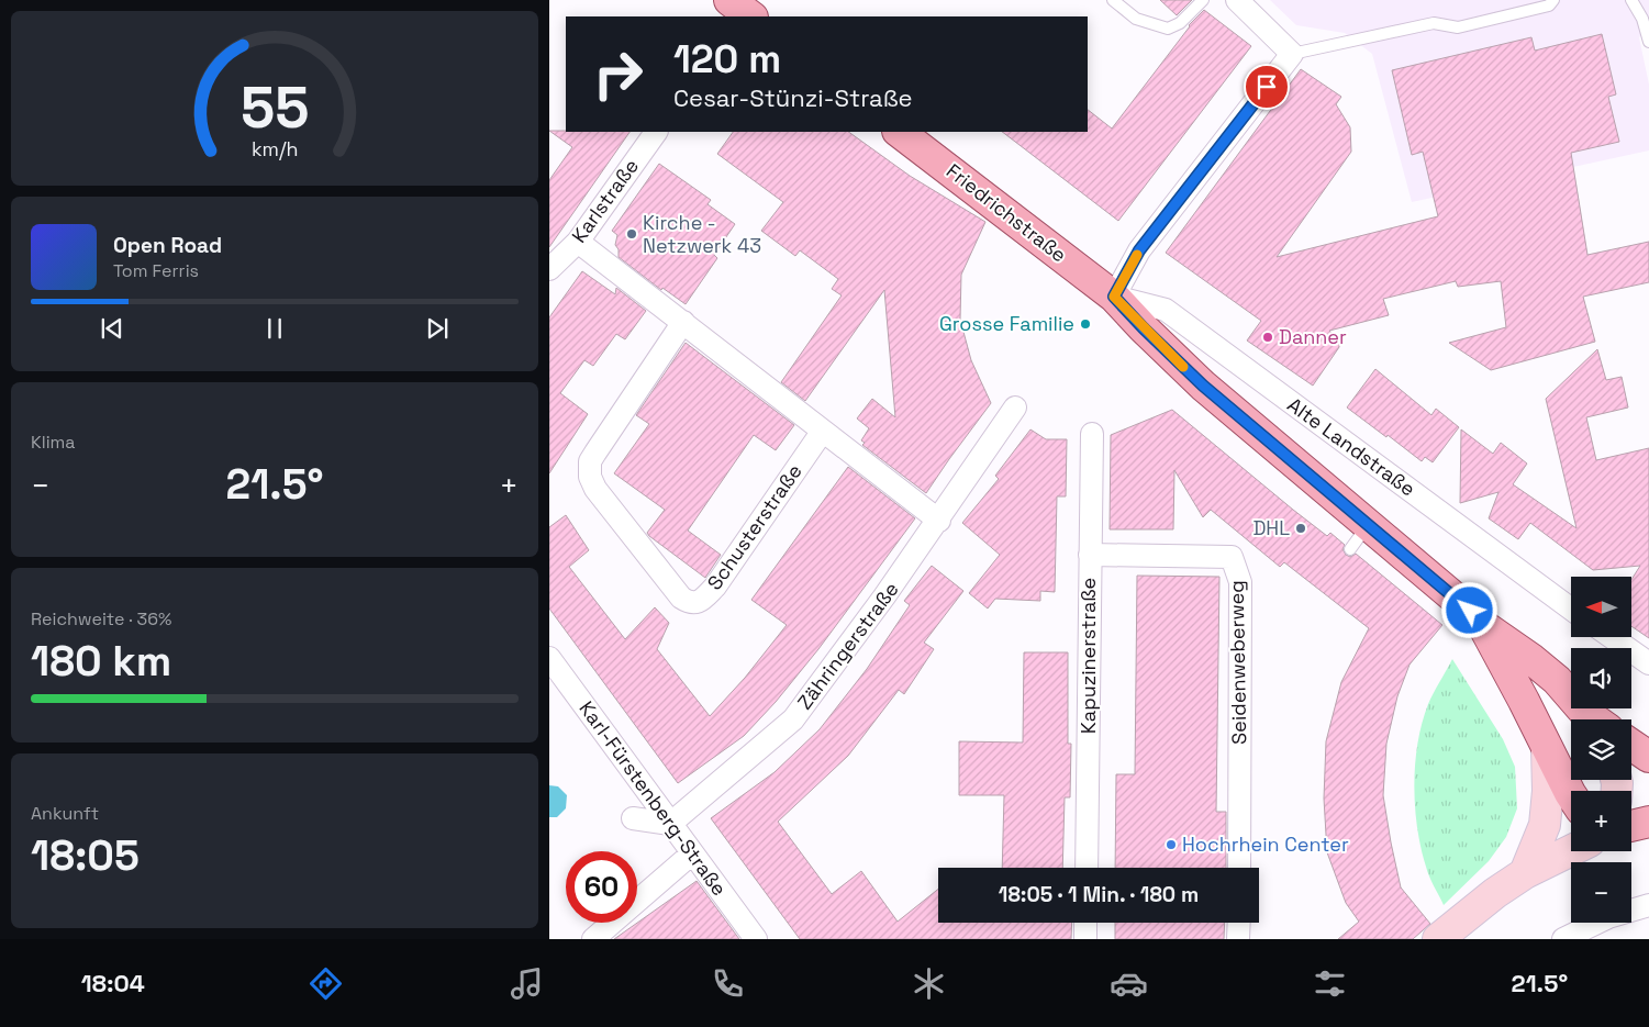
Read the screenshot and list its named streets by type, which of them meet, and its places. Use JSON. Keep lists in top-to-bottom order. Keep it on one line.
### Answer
{"streets":{"main road":["Friedrichstraße"],"street":["Karlstraße","Alte Landstraße","Schusterstraße","Zähringerstraße","Kapuzinerstraße","Seidenweberweg","Karl-Fürstenberg-Straße"]},"crossings":[["Friedrichstraße","Alte Landstraße"],["Zähringerstraße","Karl-Fürstenberg-Straße"],["Kapuzinerstraße","Seidenweberweg"]],"places":["Kirche - Netzwerk 43","Grosse Familie","Danner","DHL","Hochrhein Center"],"north":"left","page":{"turn":["120 m","Cesar-Stünzi-Straße"],"song":["Open Road","Tom Ferris"],"tile":["Klima",["Reichweite · 36%","180 km"],["Ankunft","18:05"]],"heat":["−","21.5°","+"],"map_buttons":["+","−"],"limit":"60","trip":"18:05 · 1 Min. · 180 m","tabs":["18:04","21.5°"],"gauge":["55","km/h"]}}
